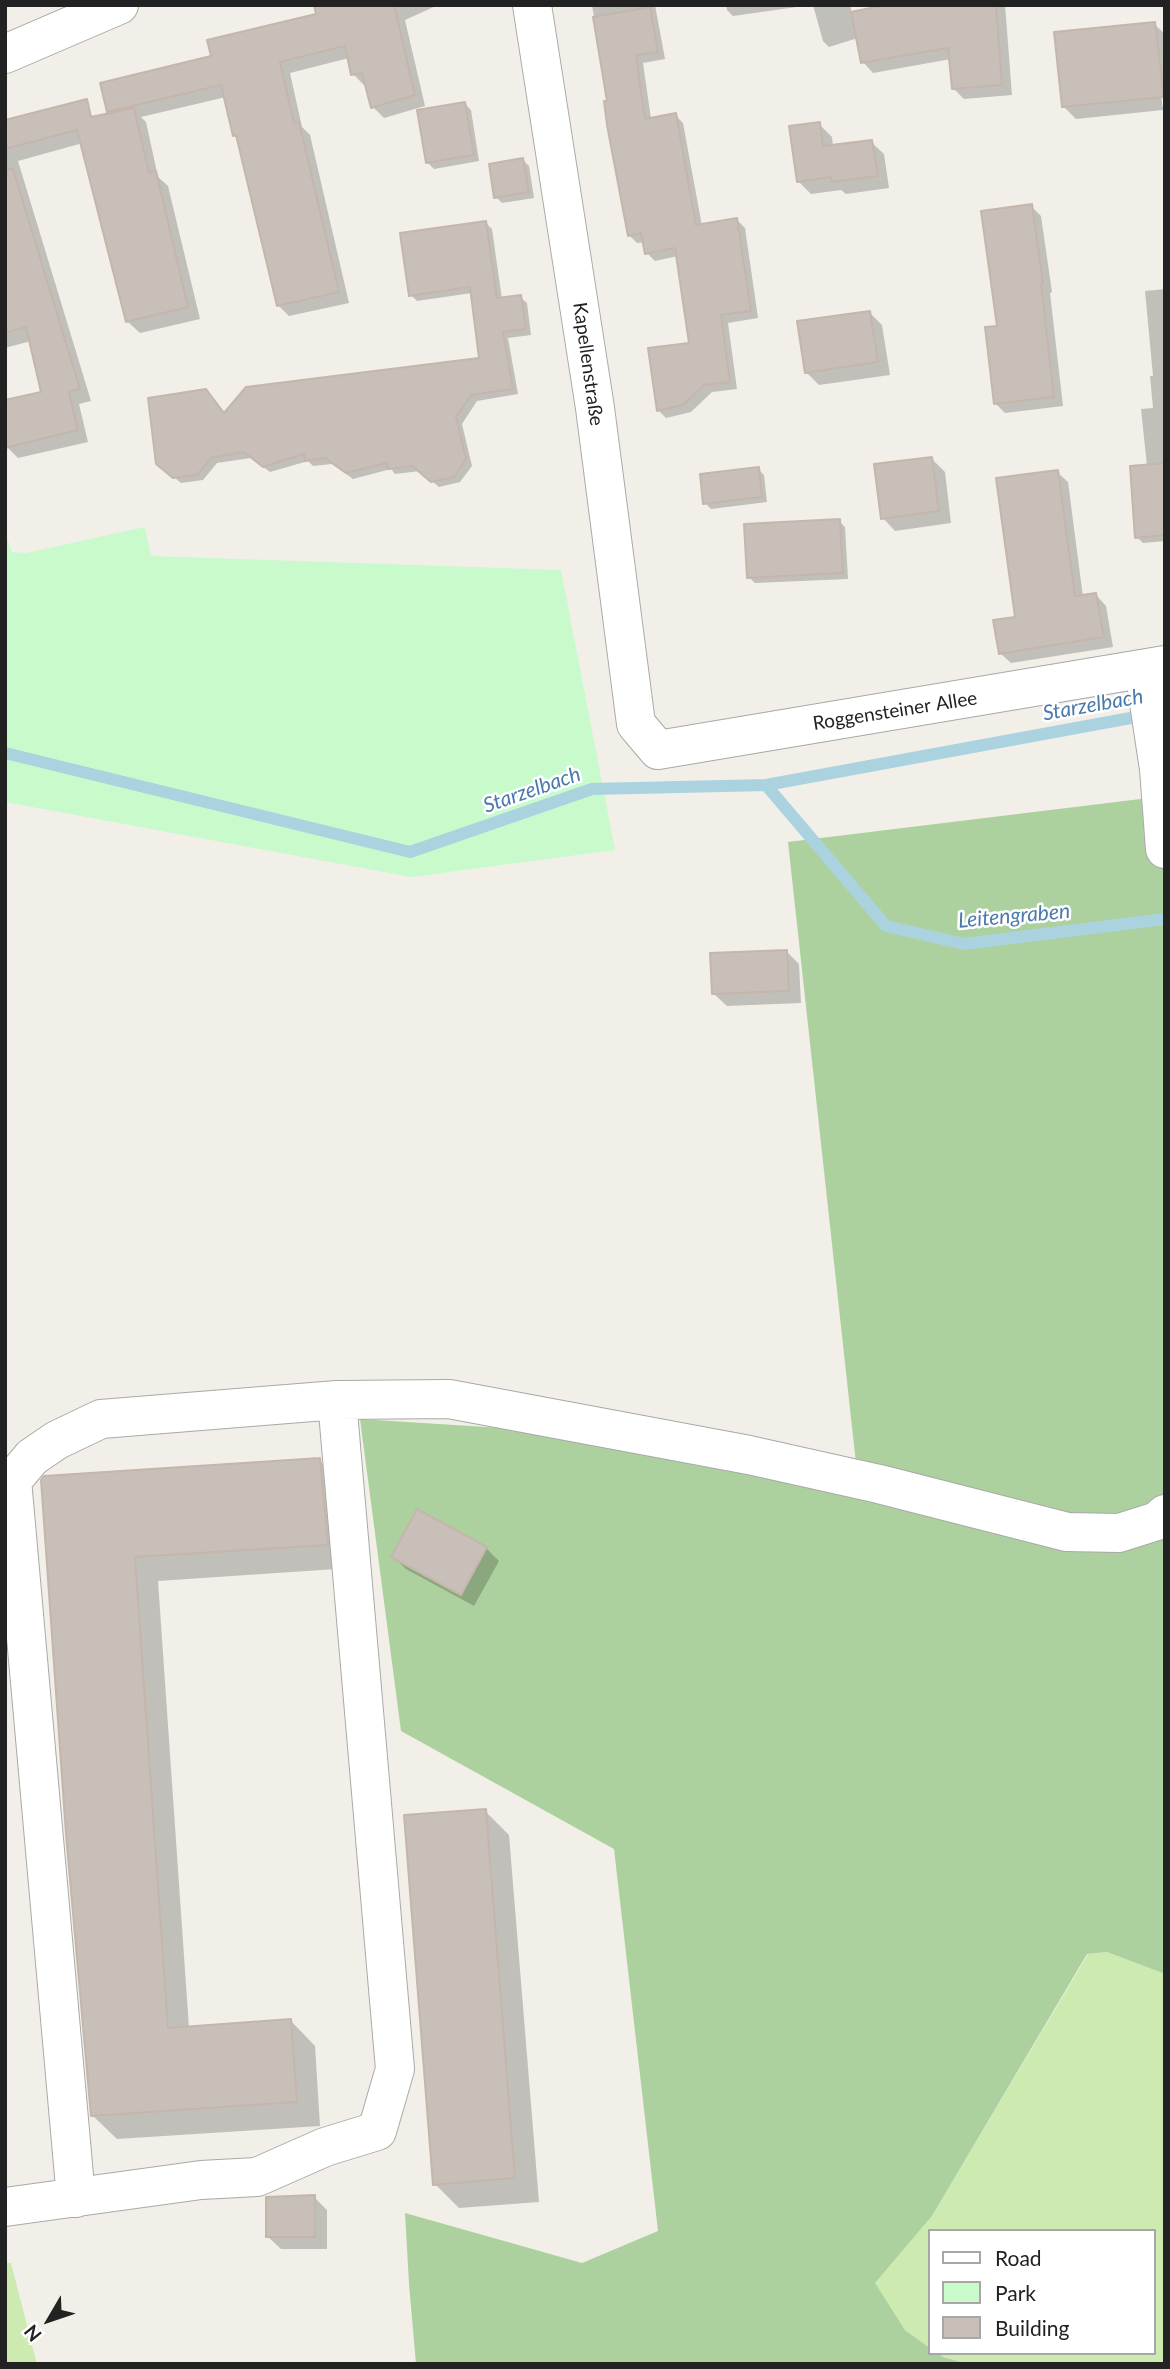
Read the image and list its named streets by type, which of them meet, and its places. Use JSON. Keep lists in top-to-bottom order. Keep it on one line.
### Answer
{"streets":{"street":["Kapellenstraße","Roggensteiner Allee"]},"crossings":[["Kapellenstraße","Roggensteiner Allee"]],"water":["Starzelbach","Leitengraben"],"legend":["Road","Park","Building"],"north":"bottom left"}
